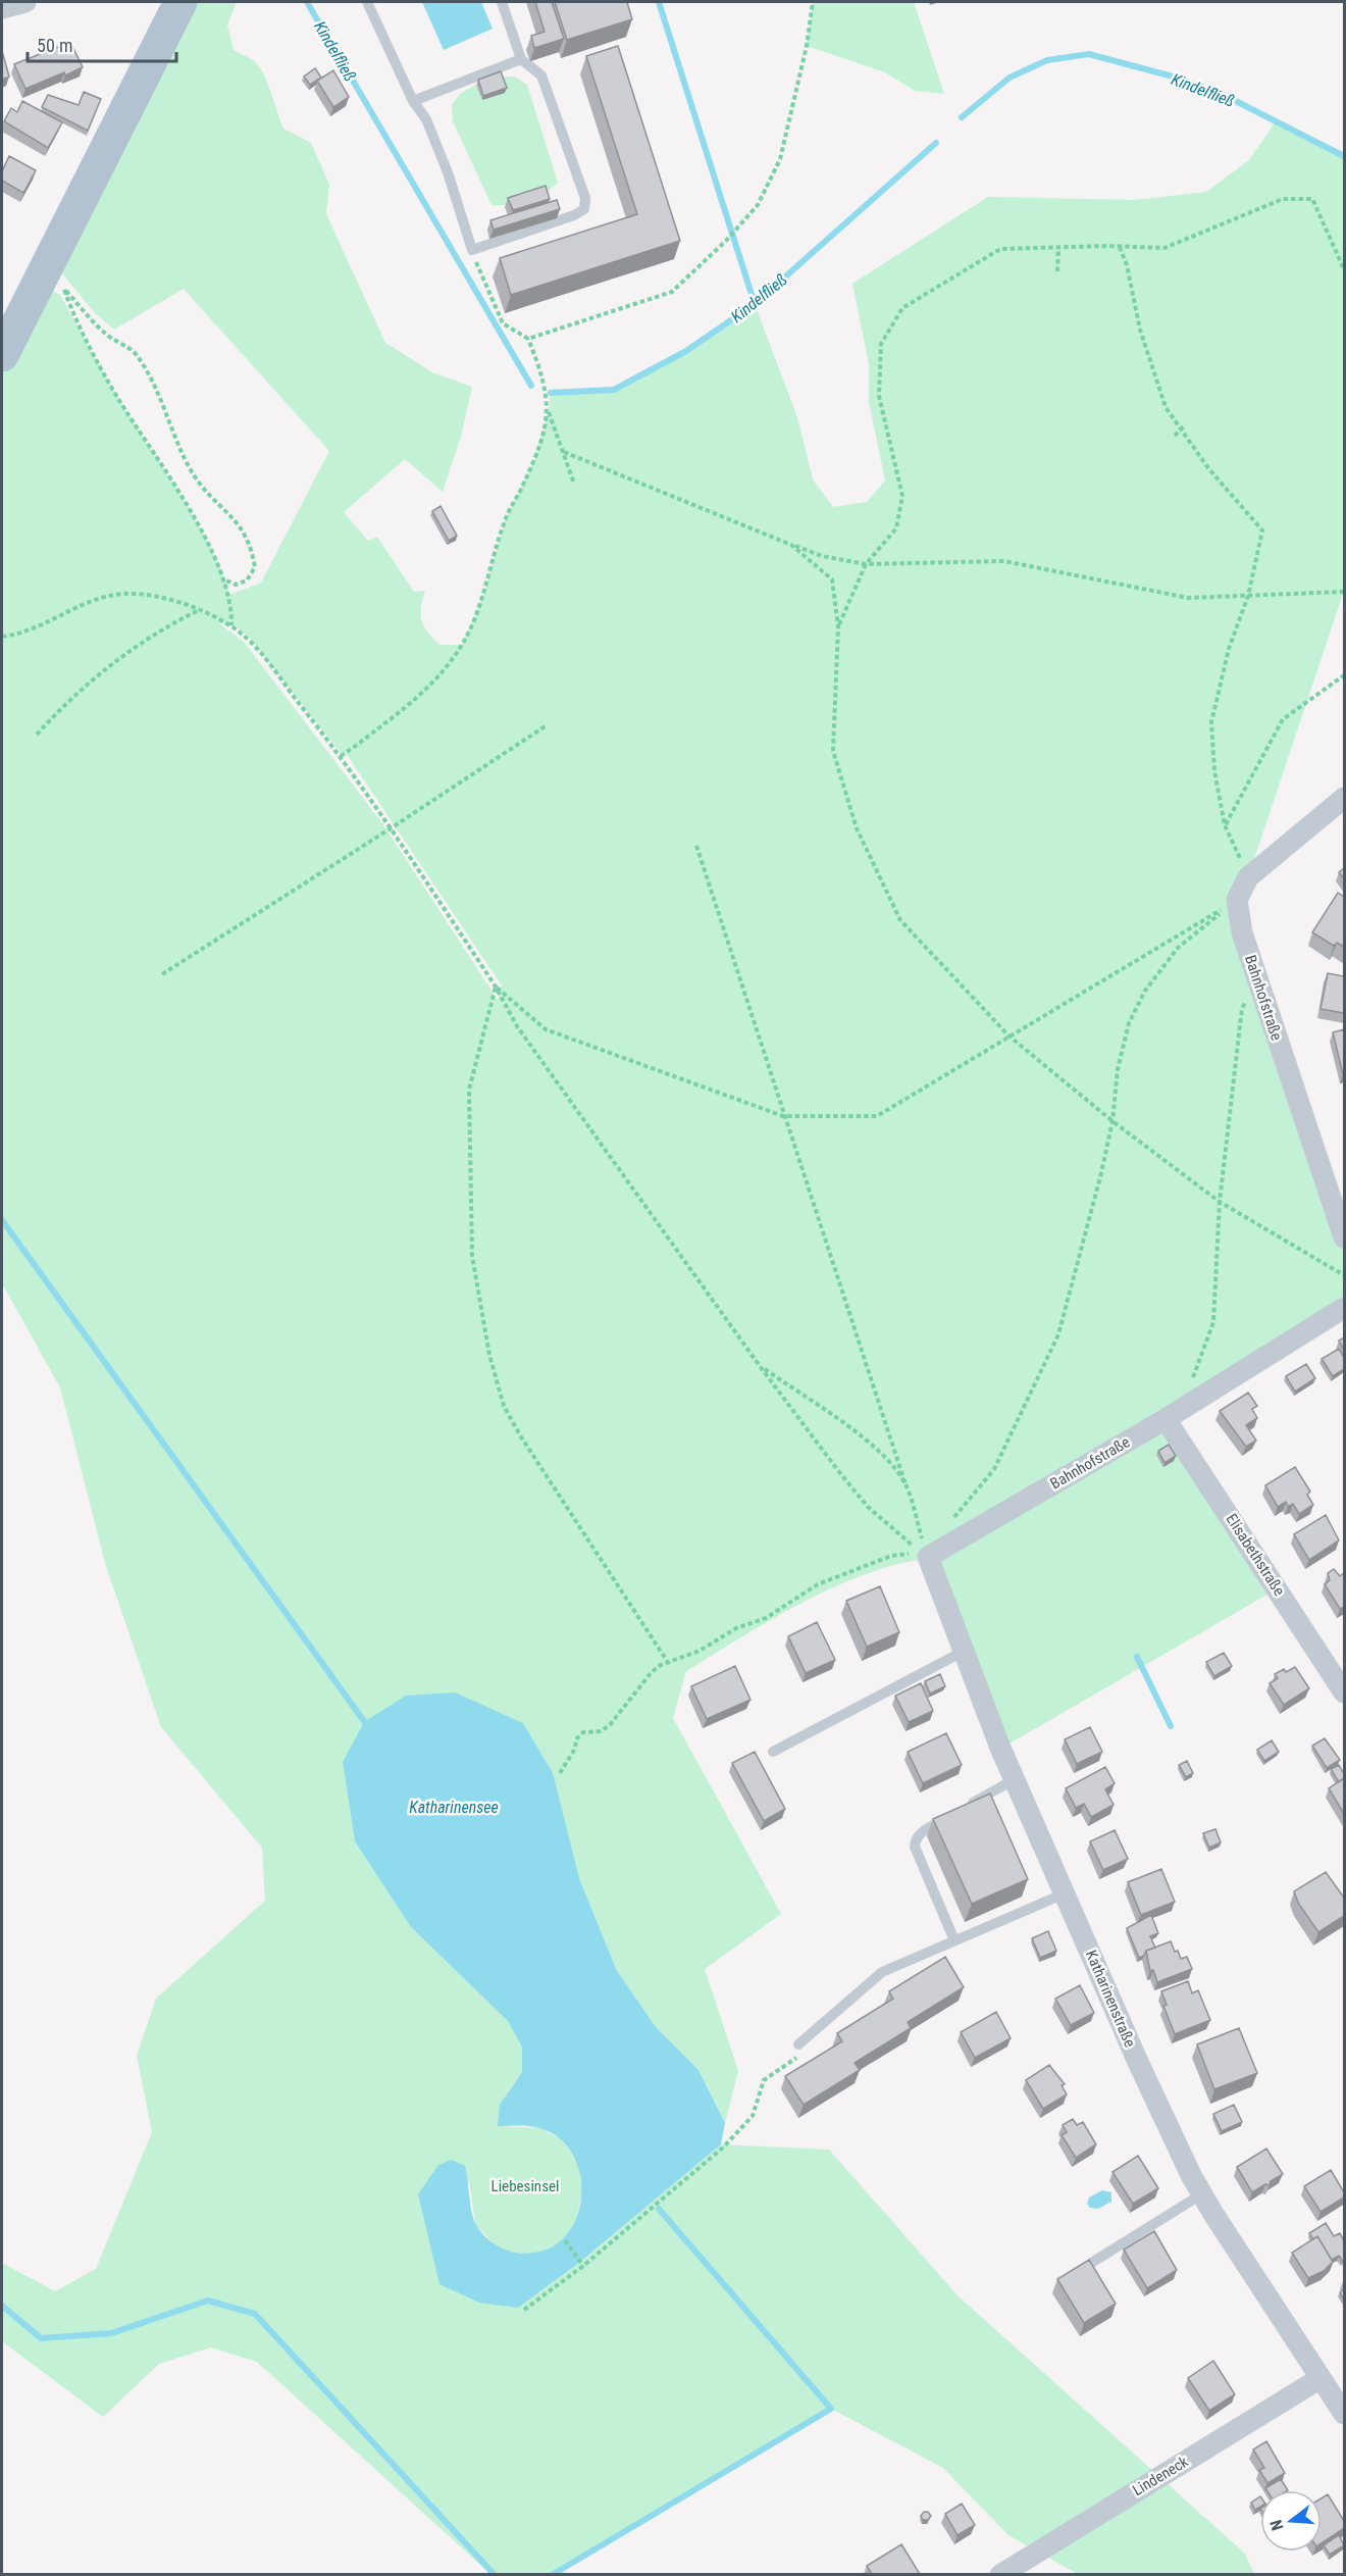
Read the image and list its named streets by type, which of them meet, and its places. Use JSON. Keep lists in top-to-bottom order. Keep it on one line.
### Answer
{"streets":{"street":["Bahnhofstraße","Elisabethstraße","Katharinenstraße","Lindeneck"]},"crossings":[["Bahnhofstraße","Elisabethstraße"],["Bahnhofstraße","Katharinenstraße"],["Katharinenstraße","Lindeneck"]],"water":["Kindelfließ","Katharinensee"],"parks":["Liebesinsel"],"scale_bar":"50 m","north":"left"}
